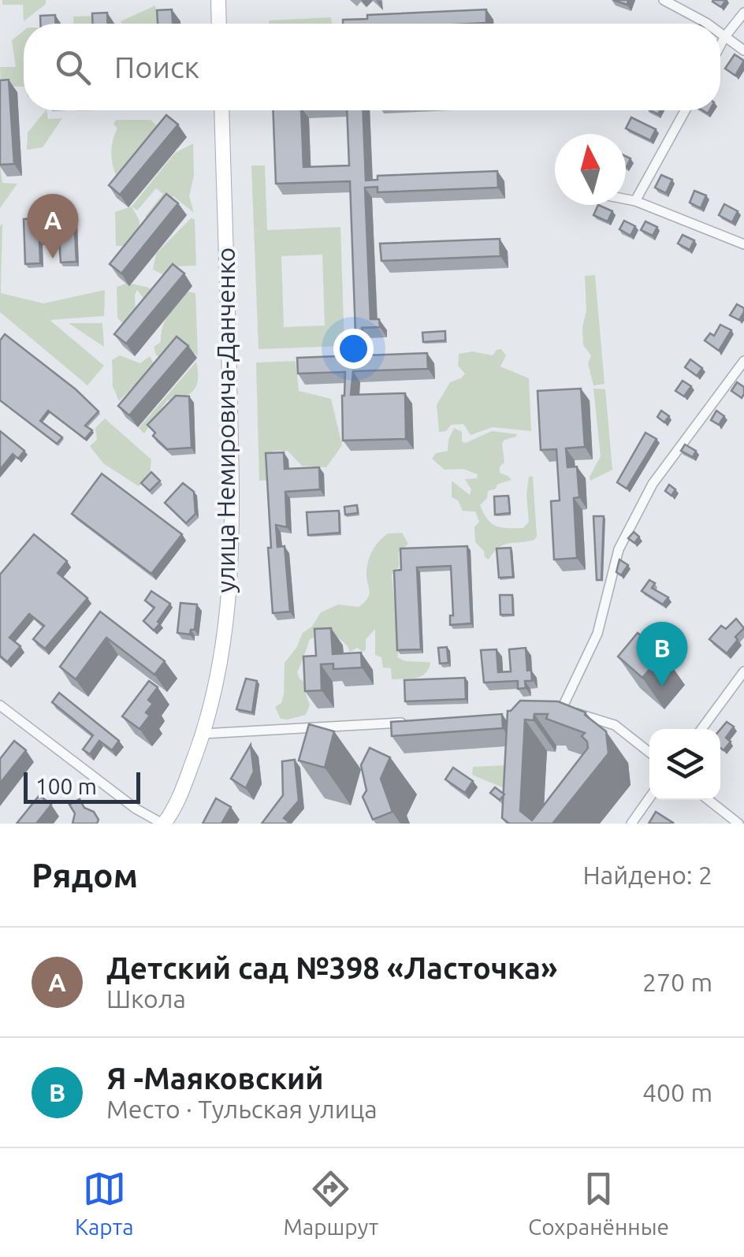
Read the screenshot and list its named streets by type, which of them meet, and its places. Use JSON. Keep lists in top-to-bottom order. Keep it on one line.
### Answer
{"streets":{"main road":["улица Немировича-Данченко"]},"scale_bar":"100 m","north":"top","page":{"search":"Поиск","pins":["A","B"],"scale":"100 m","heading":["Рядом","Найдено: 2"],"list":[{"mark":"A","name":"Детский сад №398 «Ласточка»","note":"Школа","value":"270 m"},{"mark":"B","name":"Я -Маяковский","note":"Место · Тульская улица","value":"400 m"}],"nav":["Карта","Маршрут","Сохранённые"]}}
